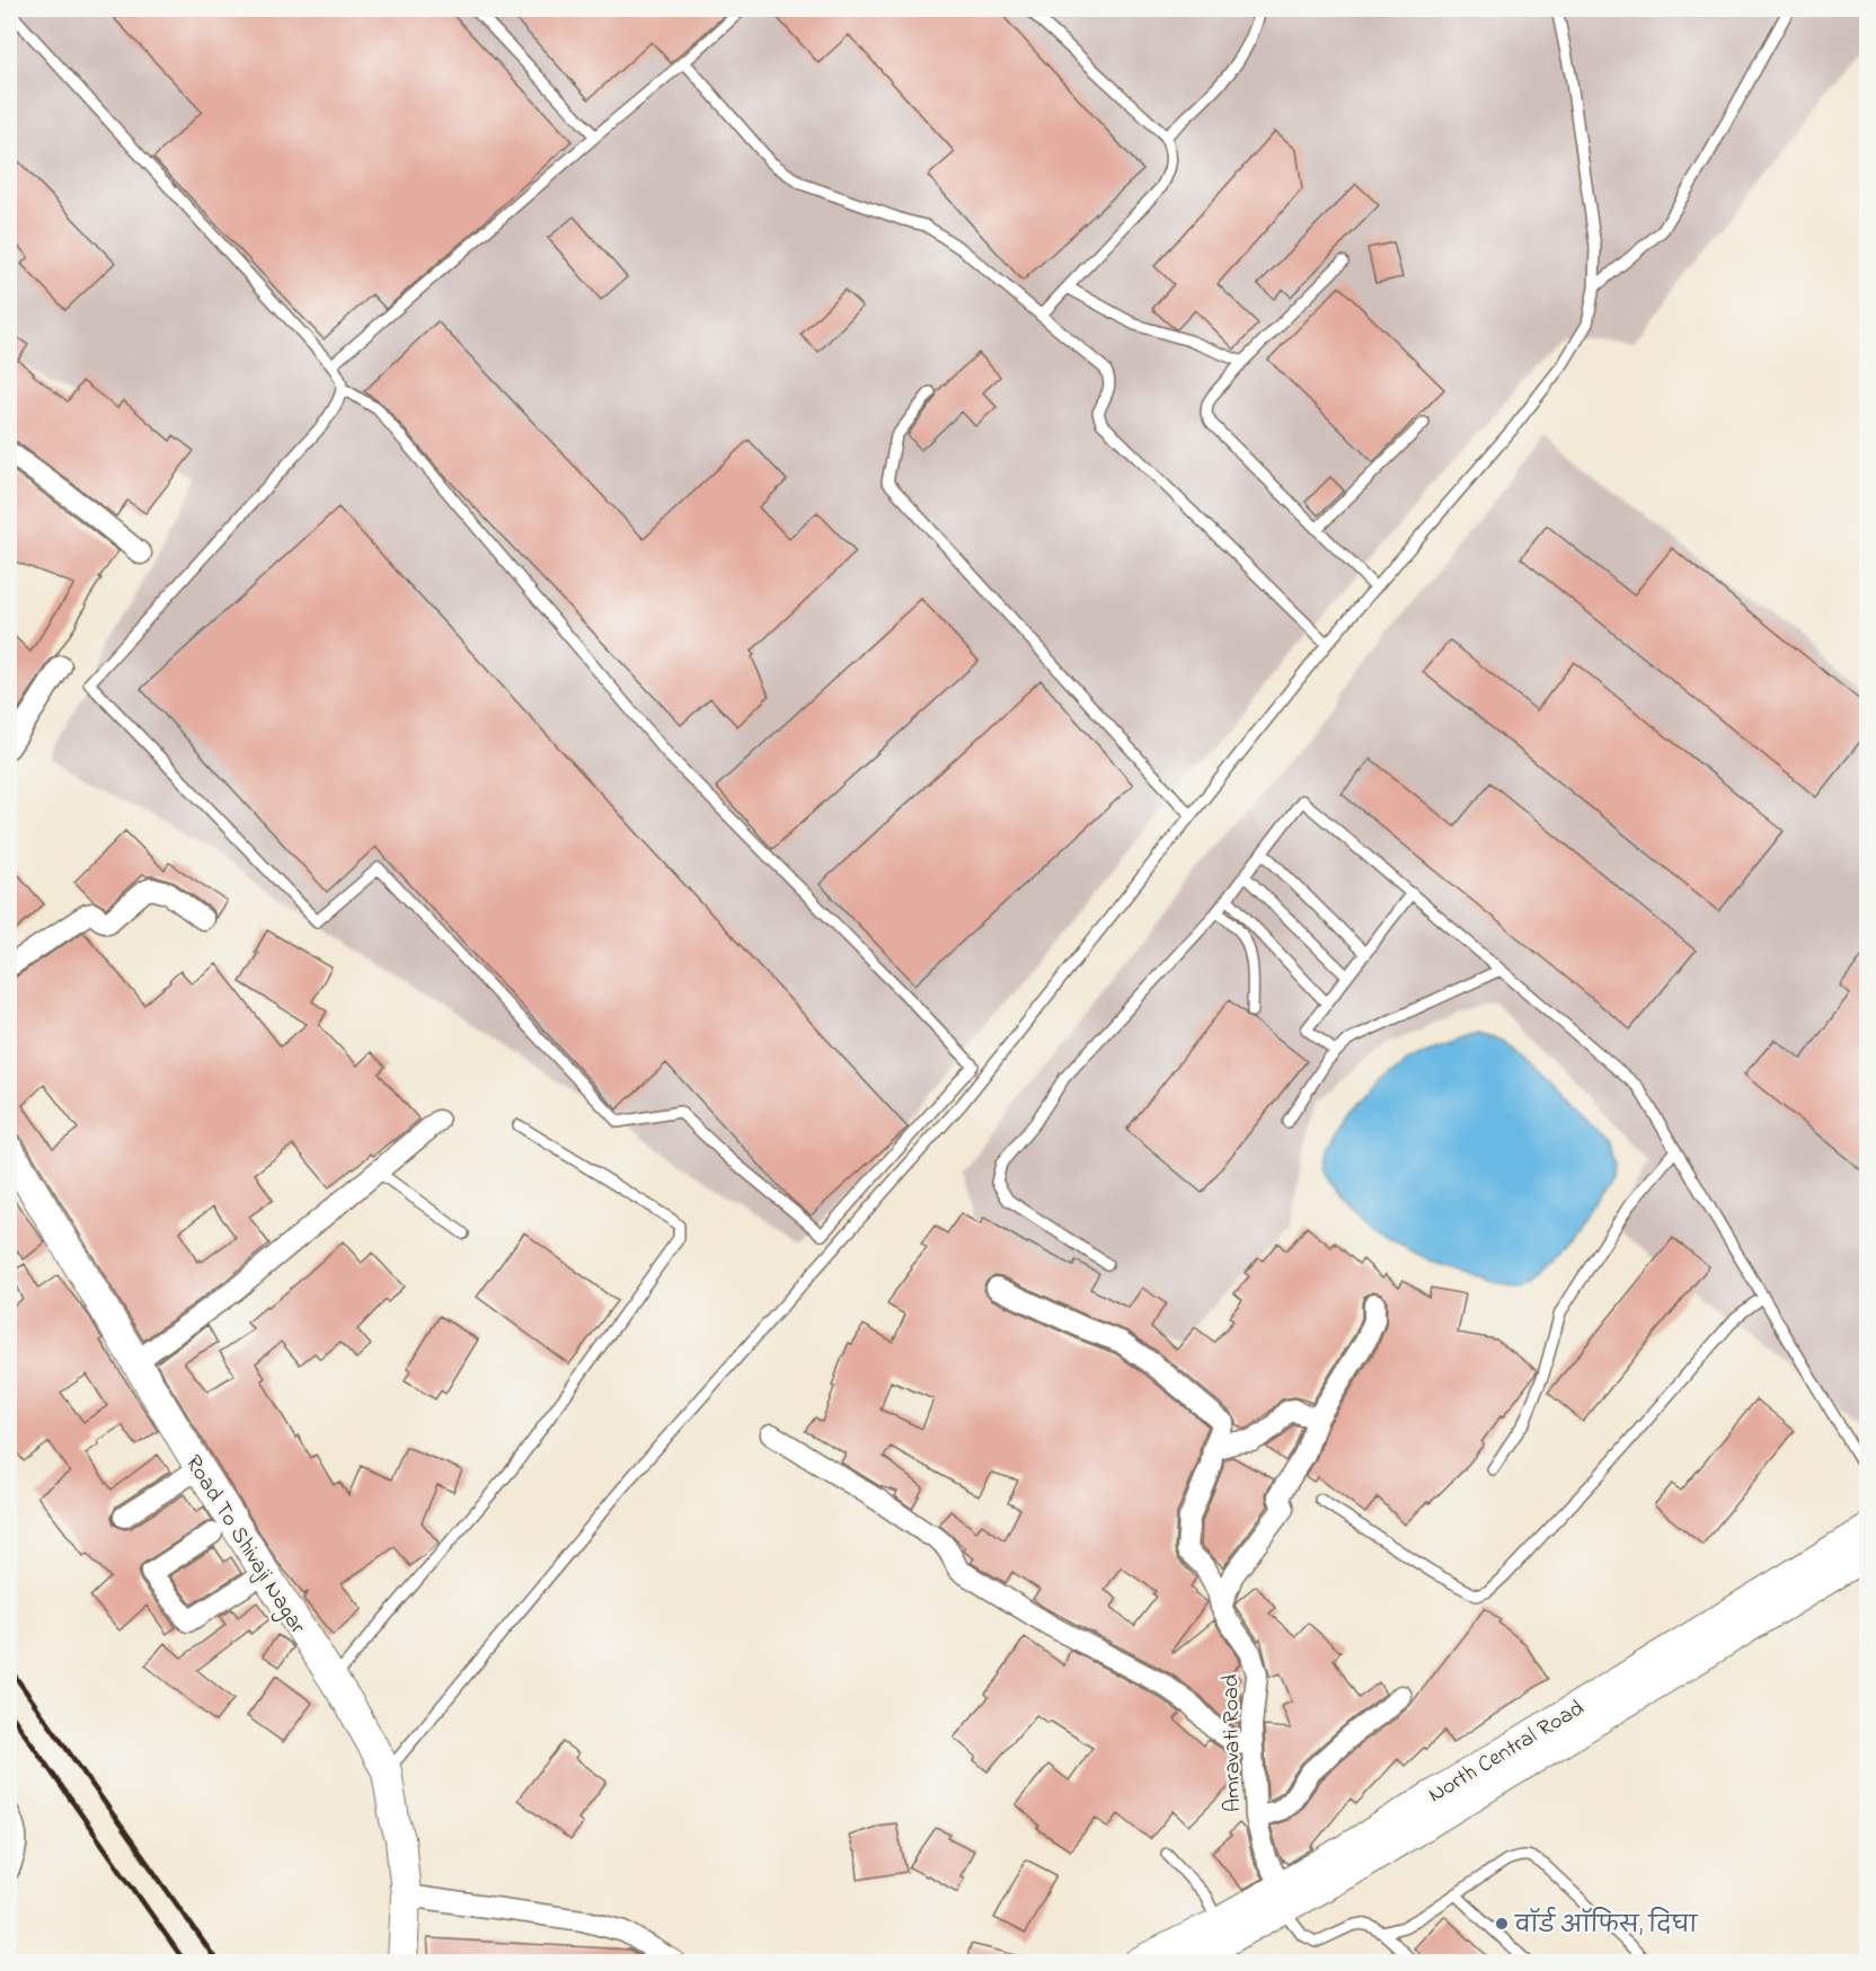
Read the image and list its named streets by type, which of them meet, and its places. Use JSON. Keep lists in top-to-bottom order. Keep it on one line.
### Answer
{"streets":{"main road":["Road To Shivaji Nagar","North Central Road"],"street":["Amravati Road"]},"crossings":[["Amravati Road","North Central Road"]],"places":["वॉर्ड ऑफिस, दिघा"]}
